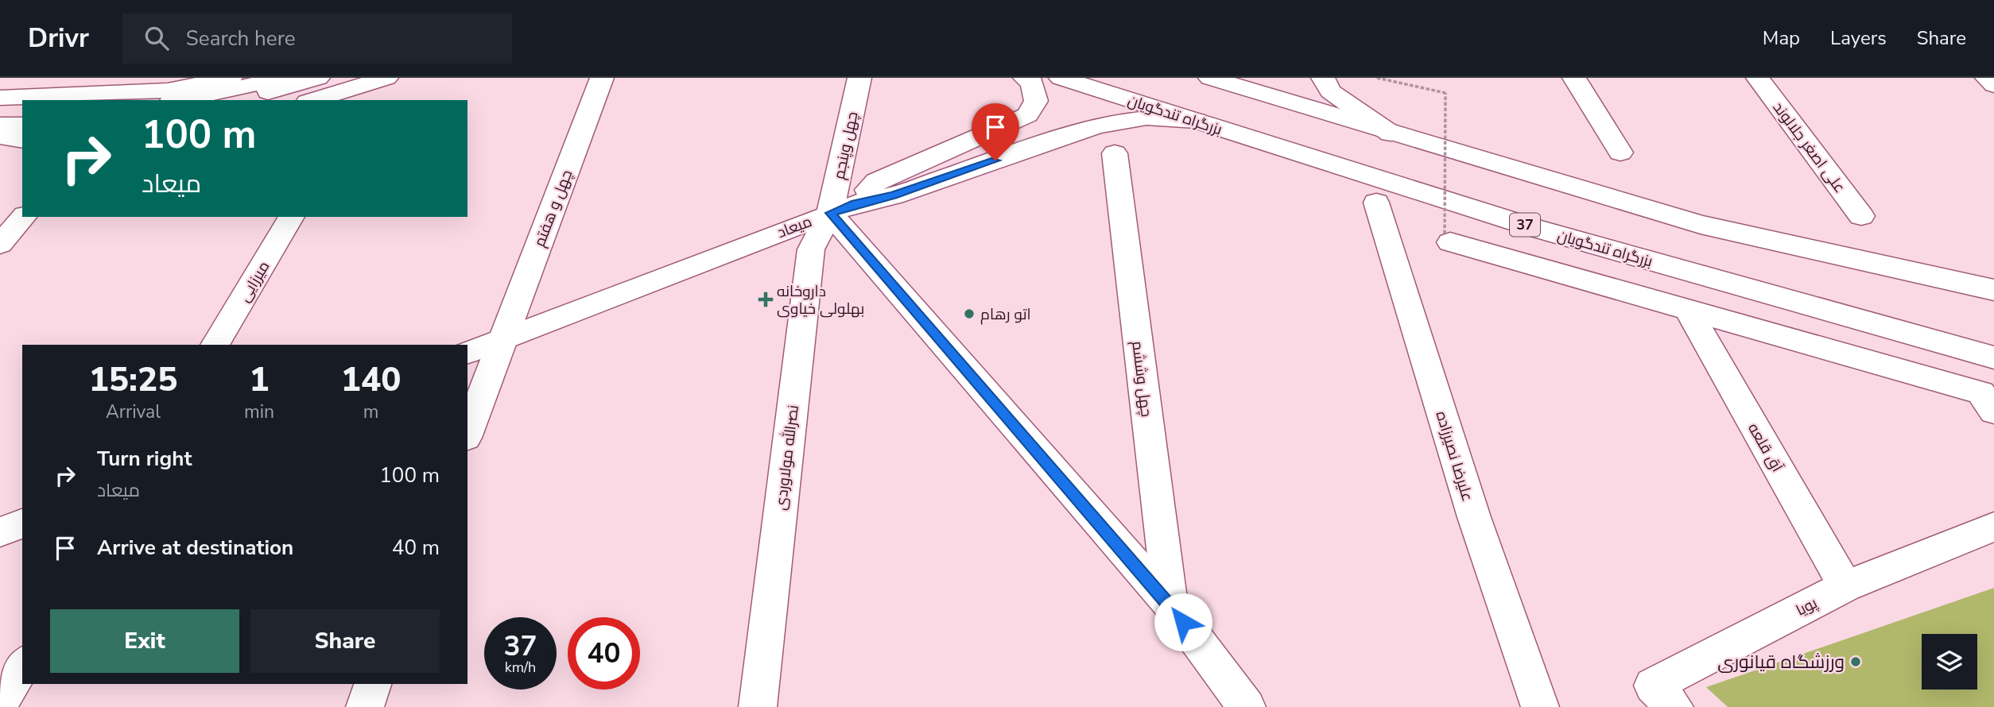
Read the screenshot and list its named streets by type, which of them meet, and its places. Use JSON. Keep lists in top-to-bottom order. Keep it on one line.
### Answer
{"streets":{"main road":["بزرگراه تندگویان","چهل وپنجم","علی اصغر جلالوند","چهل و هفتم","37","میعاد","میرزایی","چهل وششم","آق قلعه","علیرضا نصیرزاده","نصرالله مولاوردی","پویا"]},"crossings":[["بزرگراه تندگویان","میعاد"],["چهل وپنجم","میعاد"],["چهل وپنجم","نصرالله مولاوردی"],["چهل و هفتم","میعاد"],["میعاد","نصرالله مولاوردی"],["آق قلعه","پویا"]],"places":{"health":["داروخانه بهلولی خیاوی"],"other":["اتو رهام","ورزشگاه قیانوری"]},"page":{"header":"Drivr","search":"Search here","nav":["Map","Layers","Share"],"turn":["100 m","میعاد"],"eta":["15:25","Arrival","1","min","140","m"],"list":[{"name":"Turn right","note":"میعاد","value":"100 m"},{"name":"Arrive at destination","value":"40 m"}],"buttons":["Exit","Share"],"speed":"37 km/h","limit":"40"}}
